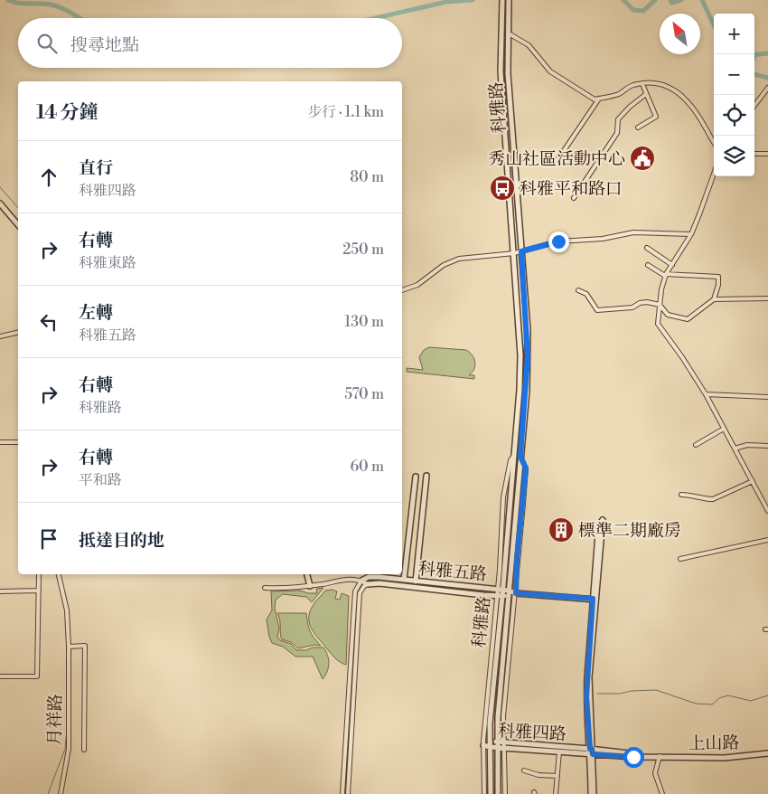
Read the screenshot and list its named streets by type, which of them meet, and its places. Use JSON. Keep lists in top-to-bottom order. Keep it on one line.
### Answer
{"streets":{"street":["科雅路","科雅五路","月祥路","科雅四路","上山路"]},"crossings":[["科雅路","科雅五路"],["科雅路","科雅四路"],["科雅四路","上山路"]],"places":{"public building":["秀山社區活動中心"],"bus stop":["科雅平和路口"],"building":["標準二期廠房"]},"north":"top left","page":{"map_buttons":["+","−"],"search":"搜尋地點","heading":["14 分鐘","步行 · 1.1 km"],"list":[["直行","科雅四路","80 m"],["右轉","科雅東路","250 m"],["左轉","科雅五路","130 m"],["右轉","科雅路","570 m"],["右轉","平和路","60 m"],"抵達目的地"]}}
